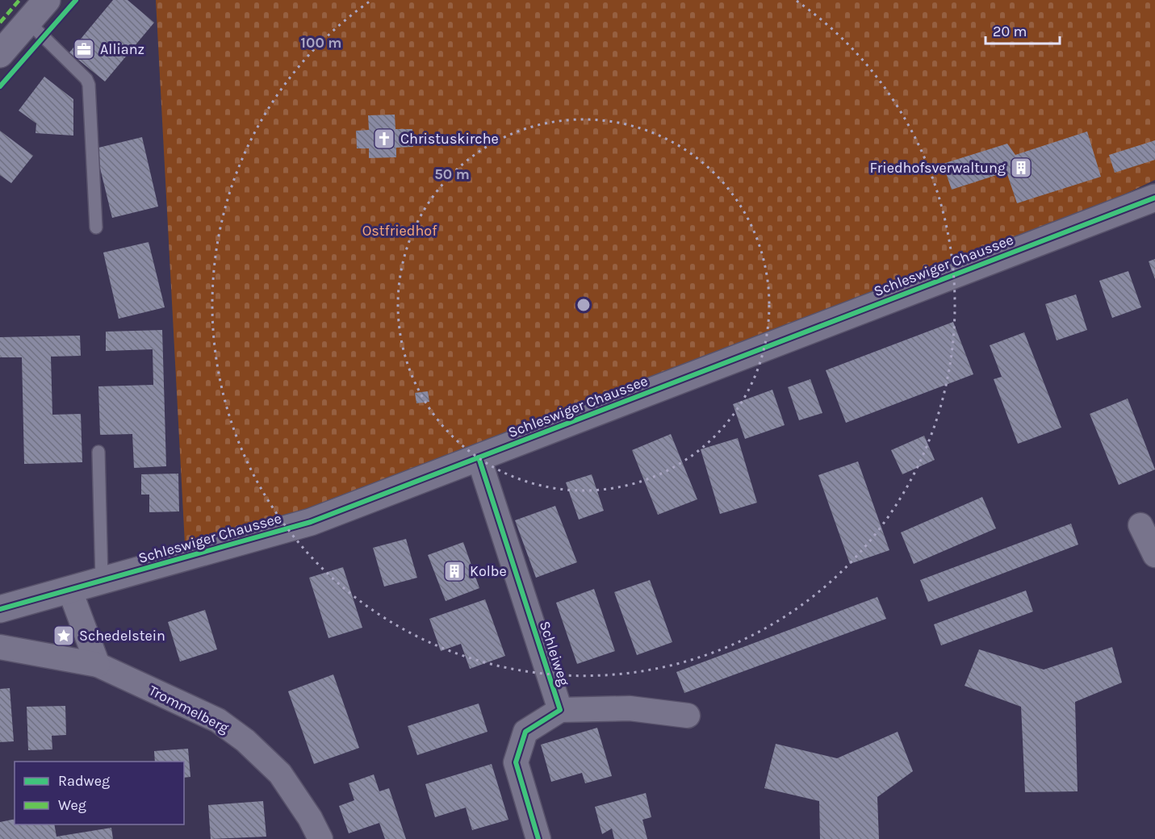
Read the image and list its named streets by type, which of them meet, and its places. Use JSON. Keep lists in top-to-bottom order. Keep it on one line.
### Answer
{"streets":{"street":["Schleswiger Chaussee","Schleiweg","Trommelberg"]},"crossings":[["Schleswiger Chaussee","Schleiweg"]],"parks":["Ostfriedhof"],"places":{"office":["Allianz"],"church":["Christuskirche"],"building":["Friedhofsverwaltung","Kolbe"],"place":["Schedelstein"]},"legend":["Radweg","Weg"],"scale_bar":"20 m","rings":["100 m","50 m"]}
